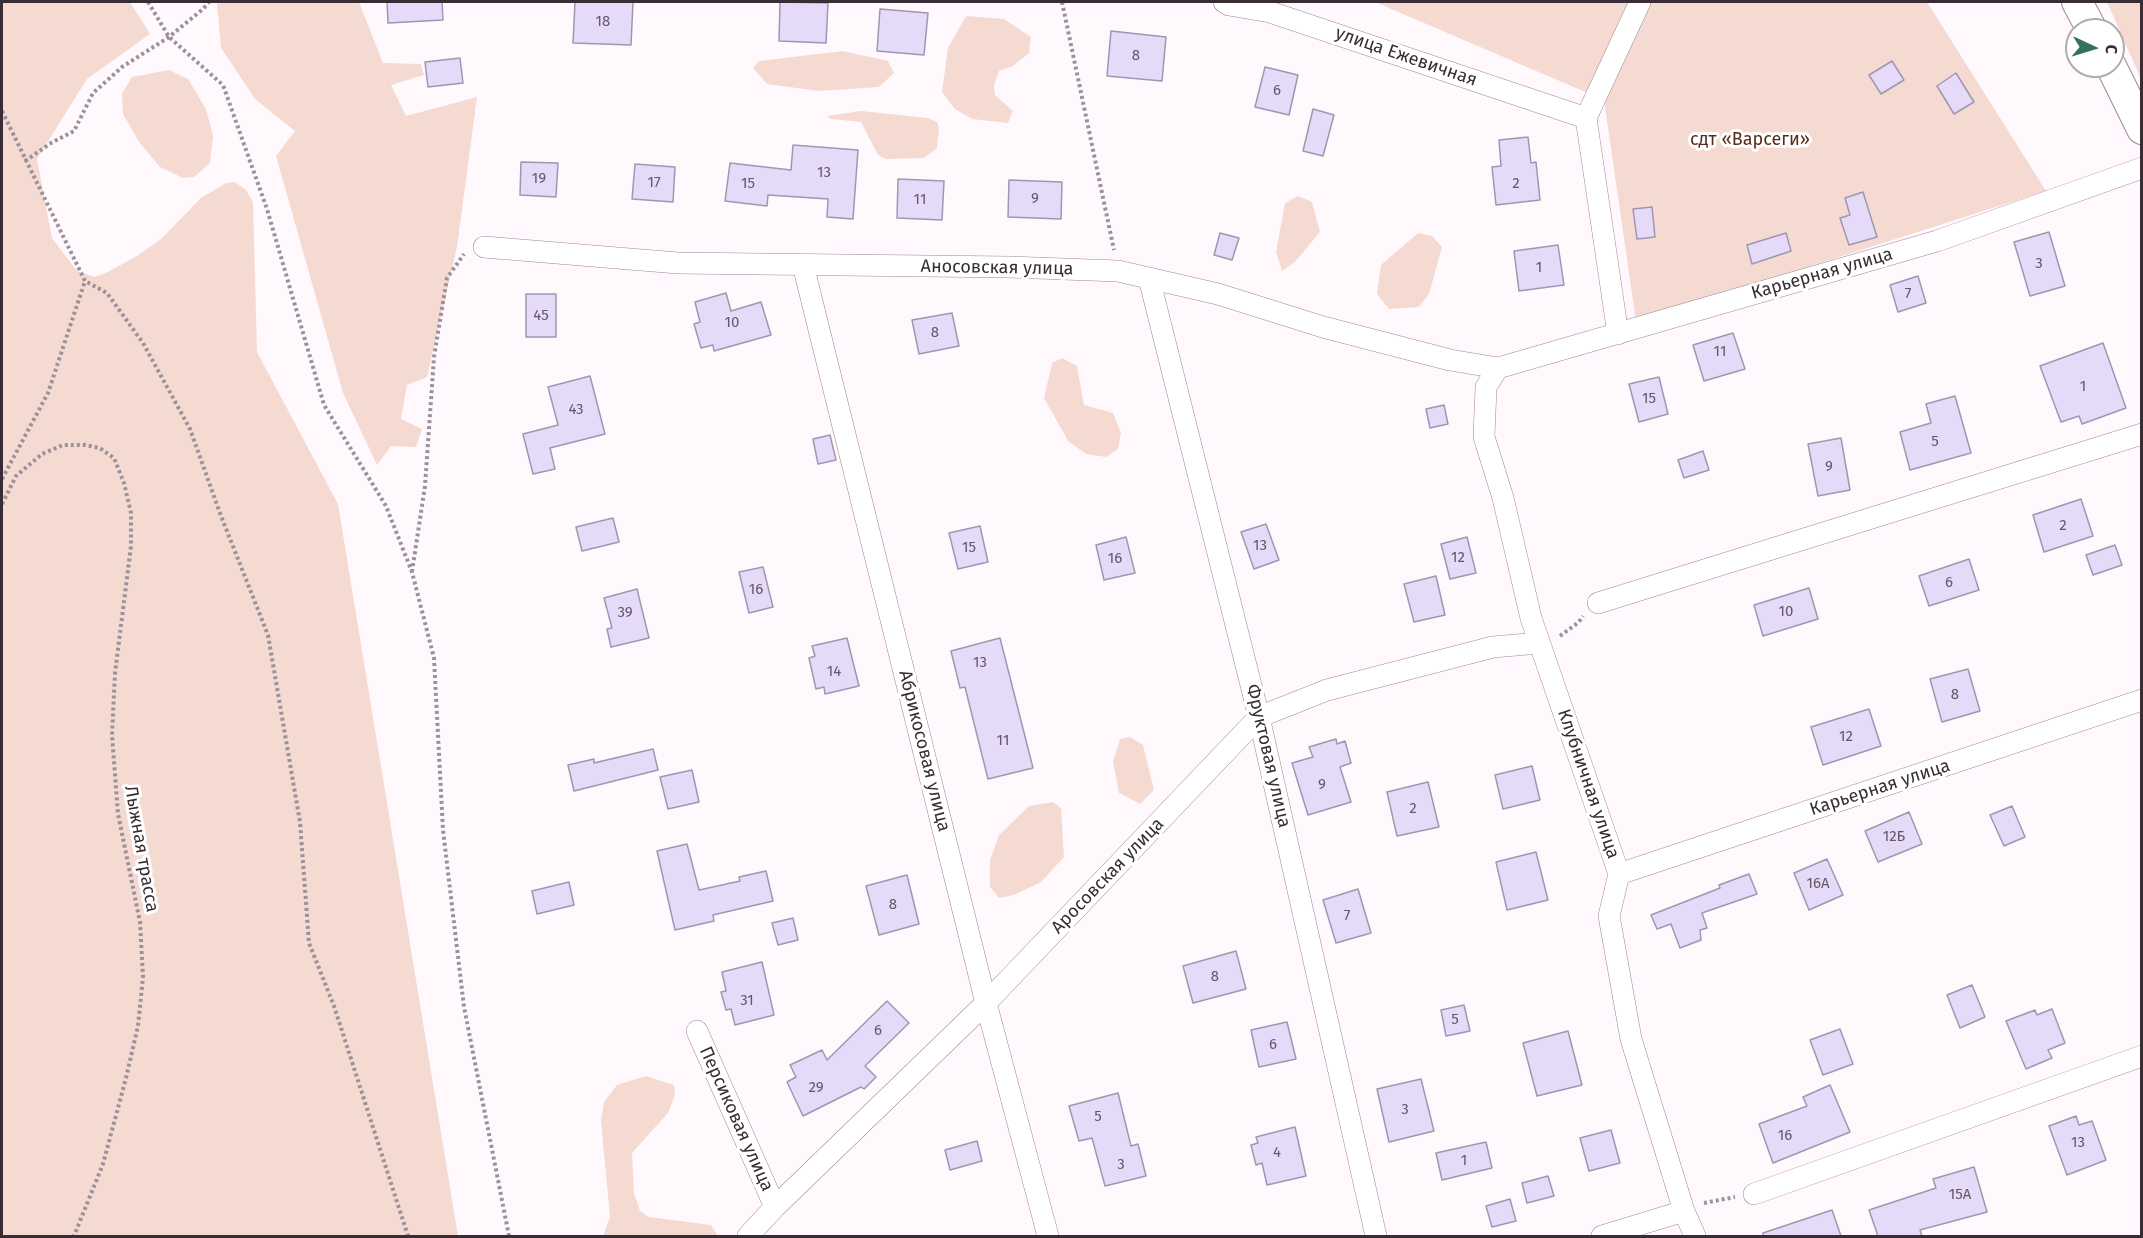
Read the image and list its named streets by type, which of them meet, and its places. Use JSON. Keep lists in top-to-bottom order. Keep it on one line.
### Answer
{"streets":{"street":["улица Ежевичная","Аносовская улица","Карьерная улица","Абрикосовая улица","Фруктовая улица","Клубничная улица","Аросовская улица","Персиковая улица"],"path":["Лыжная трасса"]},"crossings":[["Аносовская улица","Карьерная улица"],["Аносовская улица","Абрикосовая улица"],["Аносовская улица","Фруктовая улица"],["Аносовская улица","Клубничная улица"],["Карьерная улица","Клубничная улица"],["Абрикосовая улица","Аросовская улица"],["Фруктовая улица","Аросовская улица"],["Клубничная улица","Аросовская улица"],["Аросовская улица","Персиковая улица"]],"parks":["сдт «Варсеги»"],"house_numbers":["18","8","6","13","19","17","15","2","9","11","3","1","7","45","10","8","11","1","15","43","5","9","2","13","15","12","16","6","16","10","39","13","14","8","12","11","9","2","12Б","16А","8","7","8","31","5","6","6","29","3","5","16","13","4","1","3","15А"],"north":"right"}
